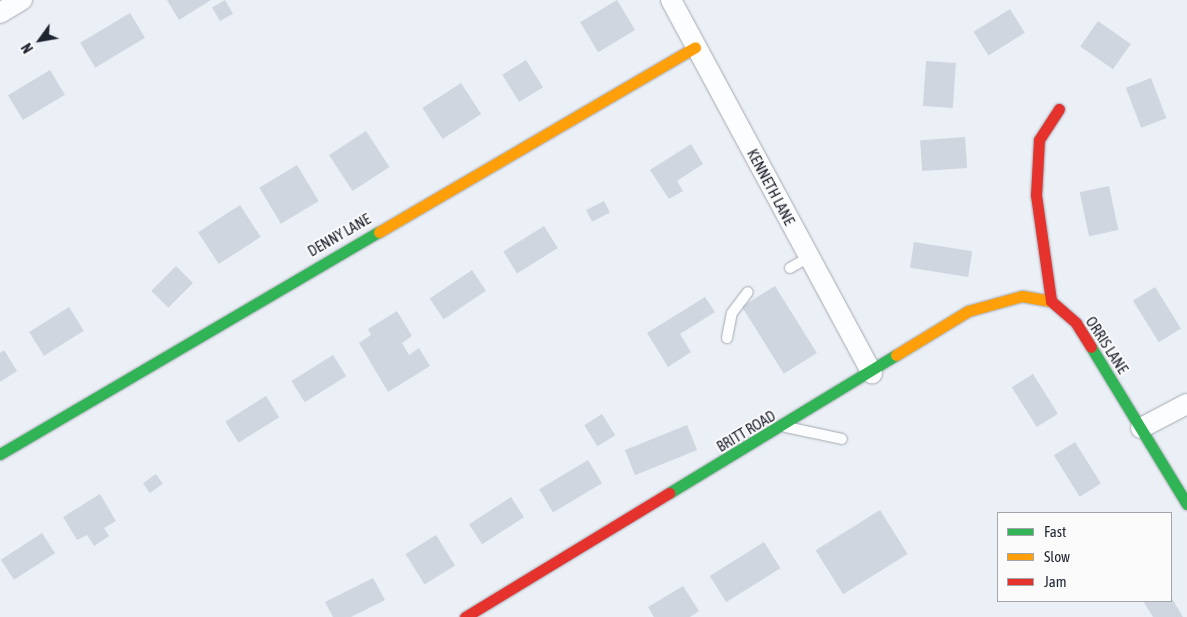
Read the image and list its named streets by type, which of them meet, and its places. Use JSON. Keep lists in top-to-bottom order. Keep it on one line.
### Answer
{"streets":{"street":["KENNETH LANE","DENNY LANE","ORRIS LANE","BRITT ROAD"]},"crossings":[["KENNETH LANE","DENNY LANE"],["KENNETH LANE","BRITT ROAD"],["ORRIS LANE","BRITT ROAD"]],"legend":["Fast","Slow","Jam"],"north":"bottom left"}
